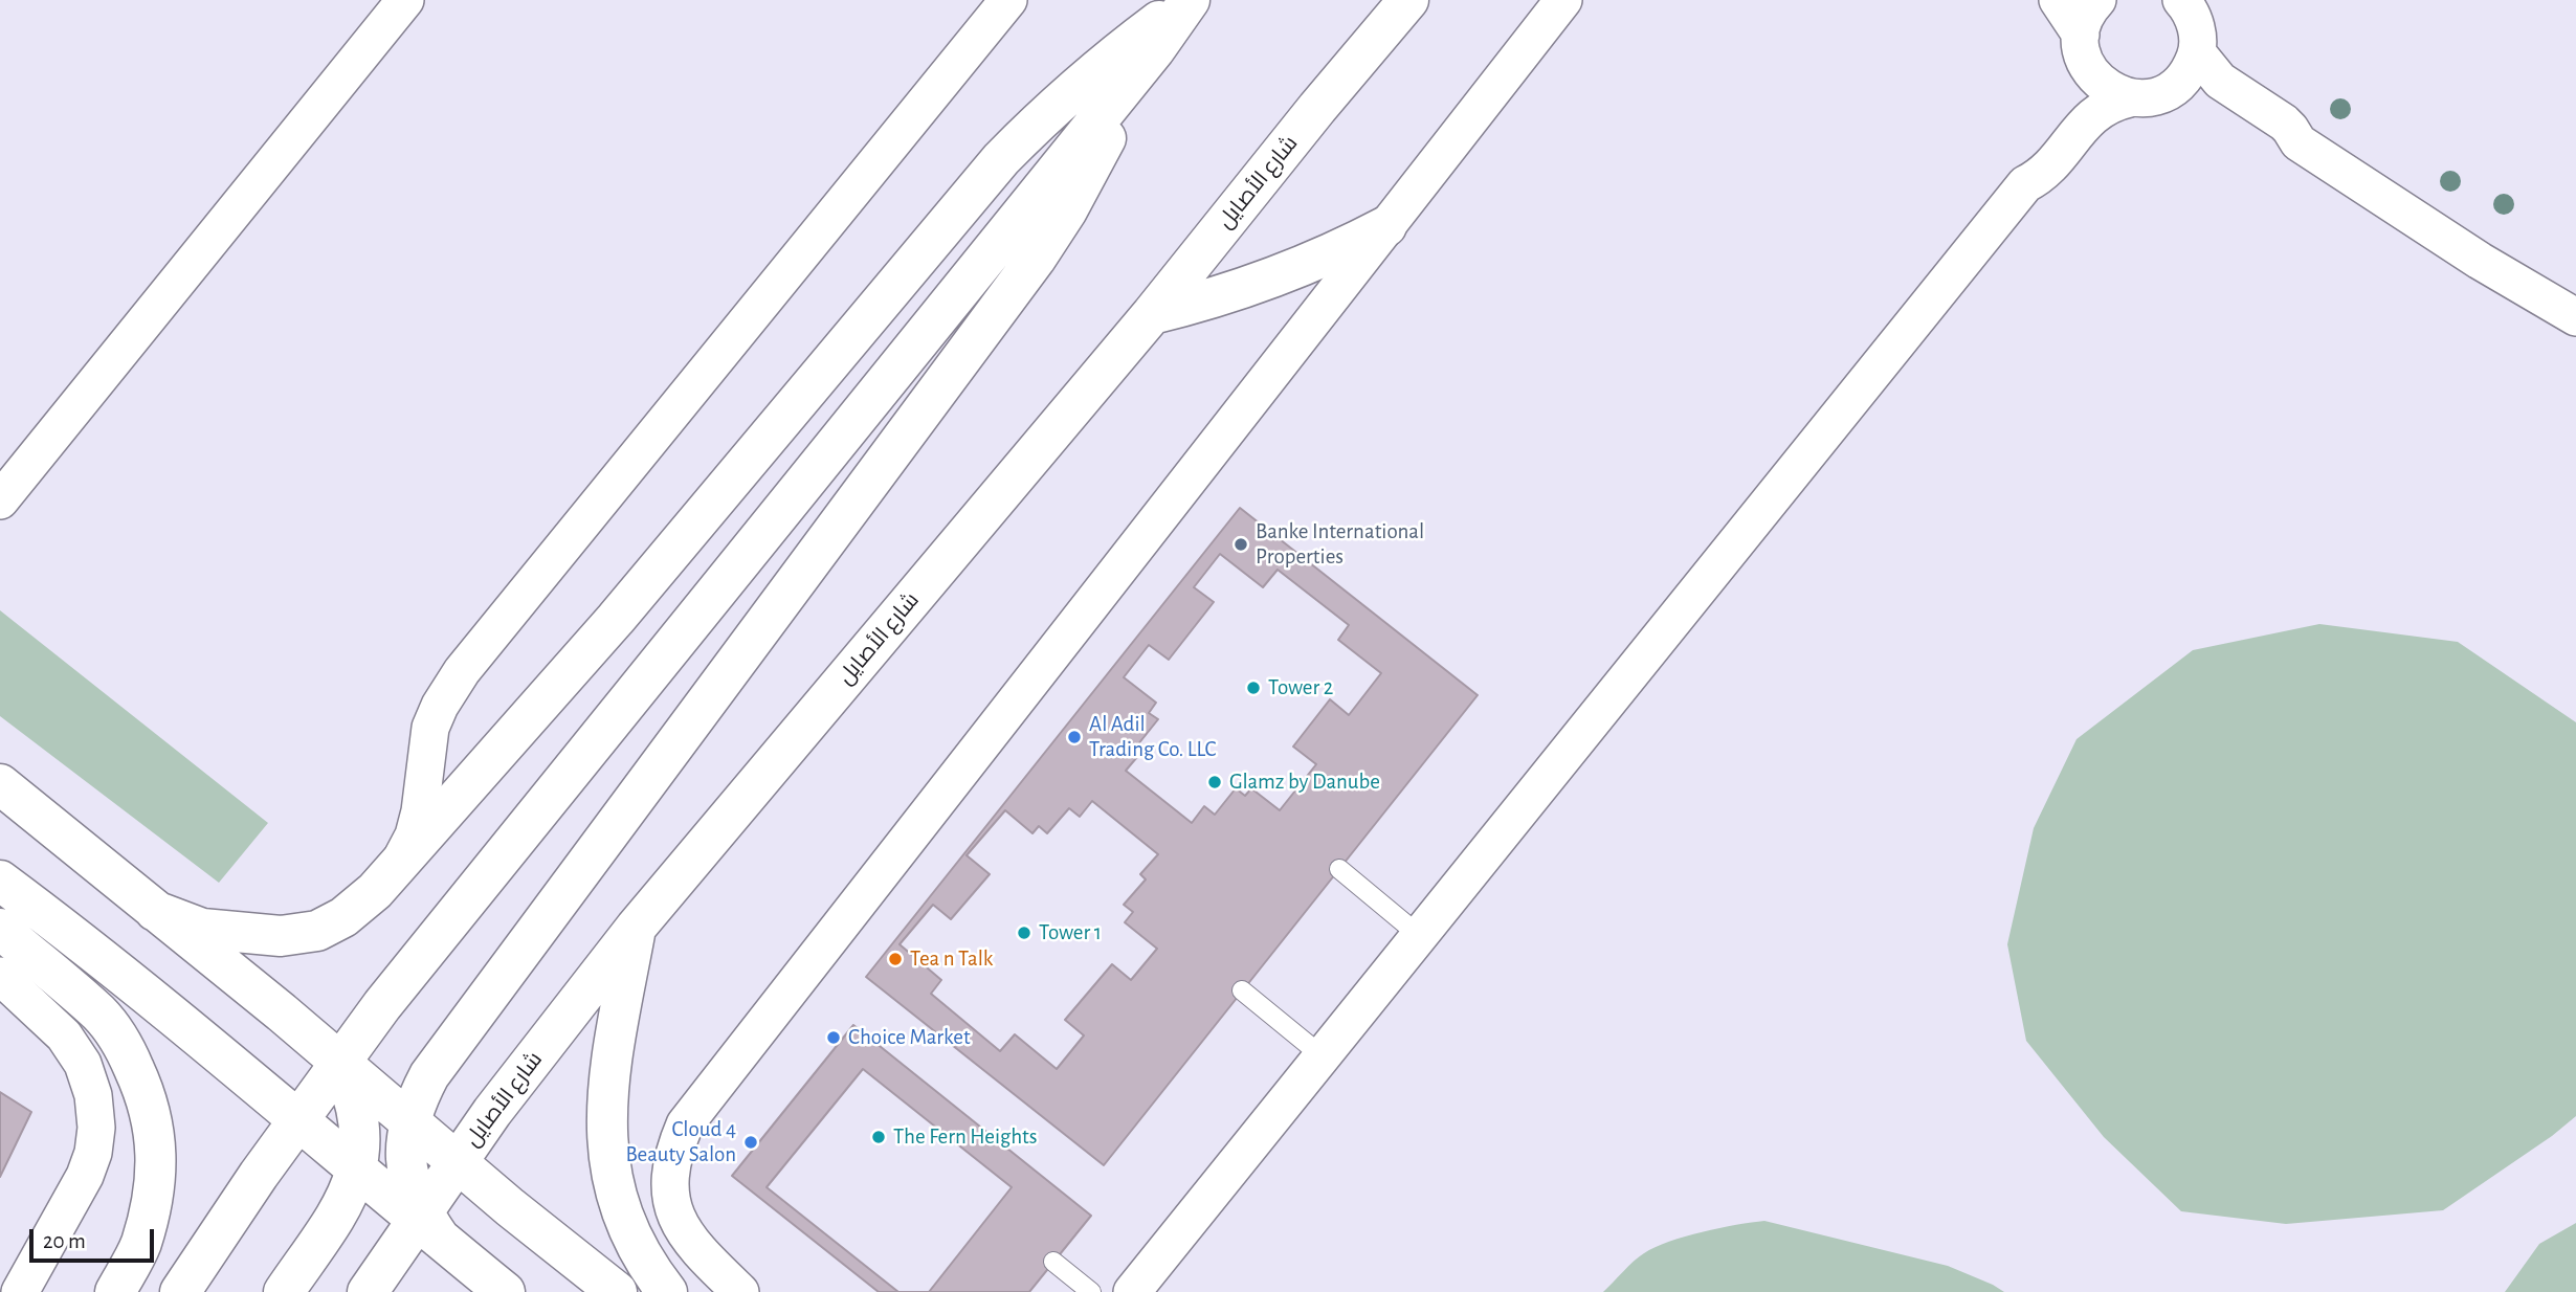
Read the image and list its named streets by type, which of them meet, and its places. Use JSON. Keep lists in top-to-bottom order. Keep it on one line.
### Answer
{"streets":{"main road":["شارع الأصايل"]},"places":["Banke International Properties","Tower 2","Al Adil Trading Co. LLC","Glamz by Danube","Tower 1","Tea n Talk","Choice Market","The Fern Heights","Cloud 4 Beauty Salon"],"scale_bar":"20 m"}
